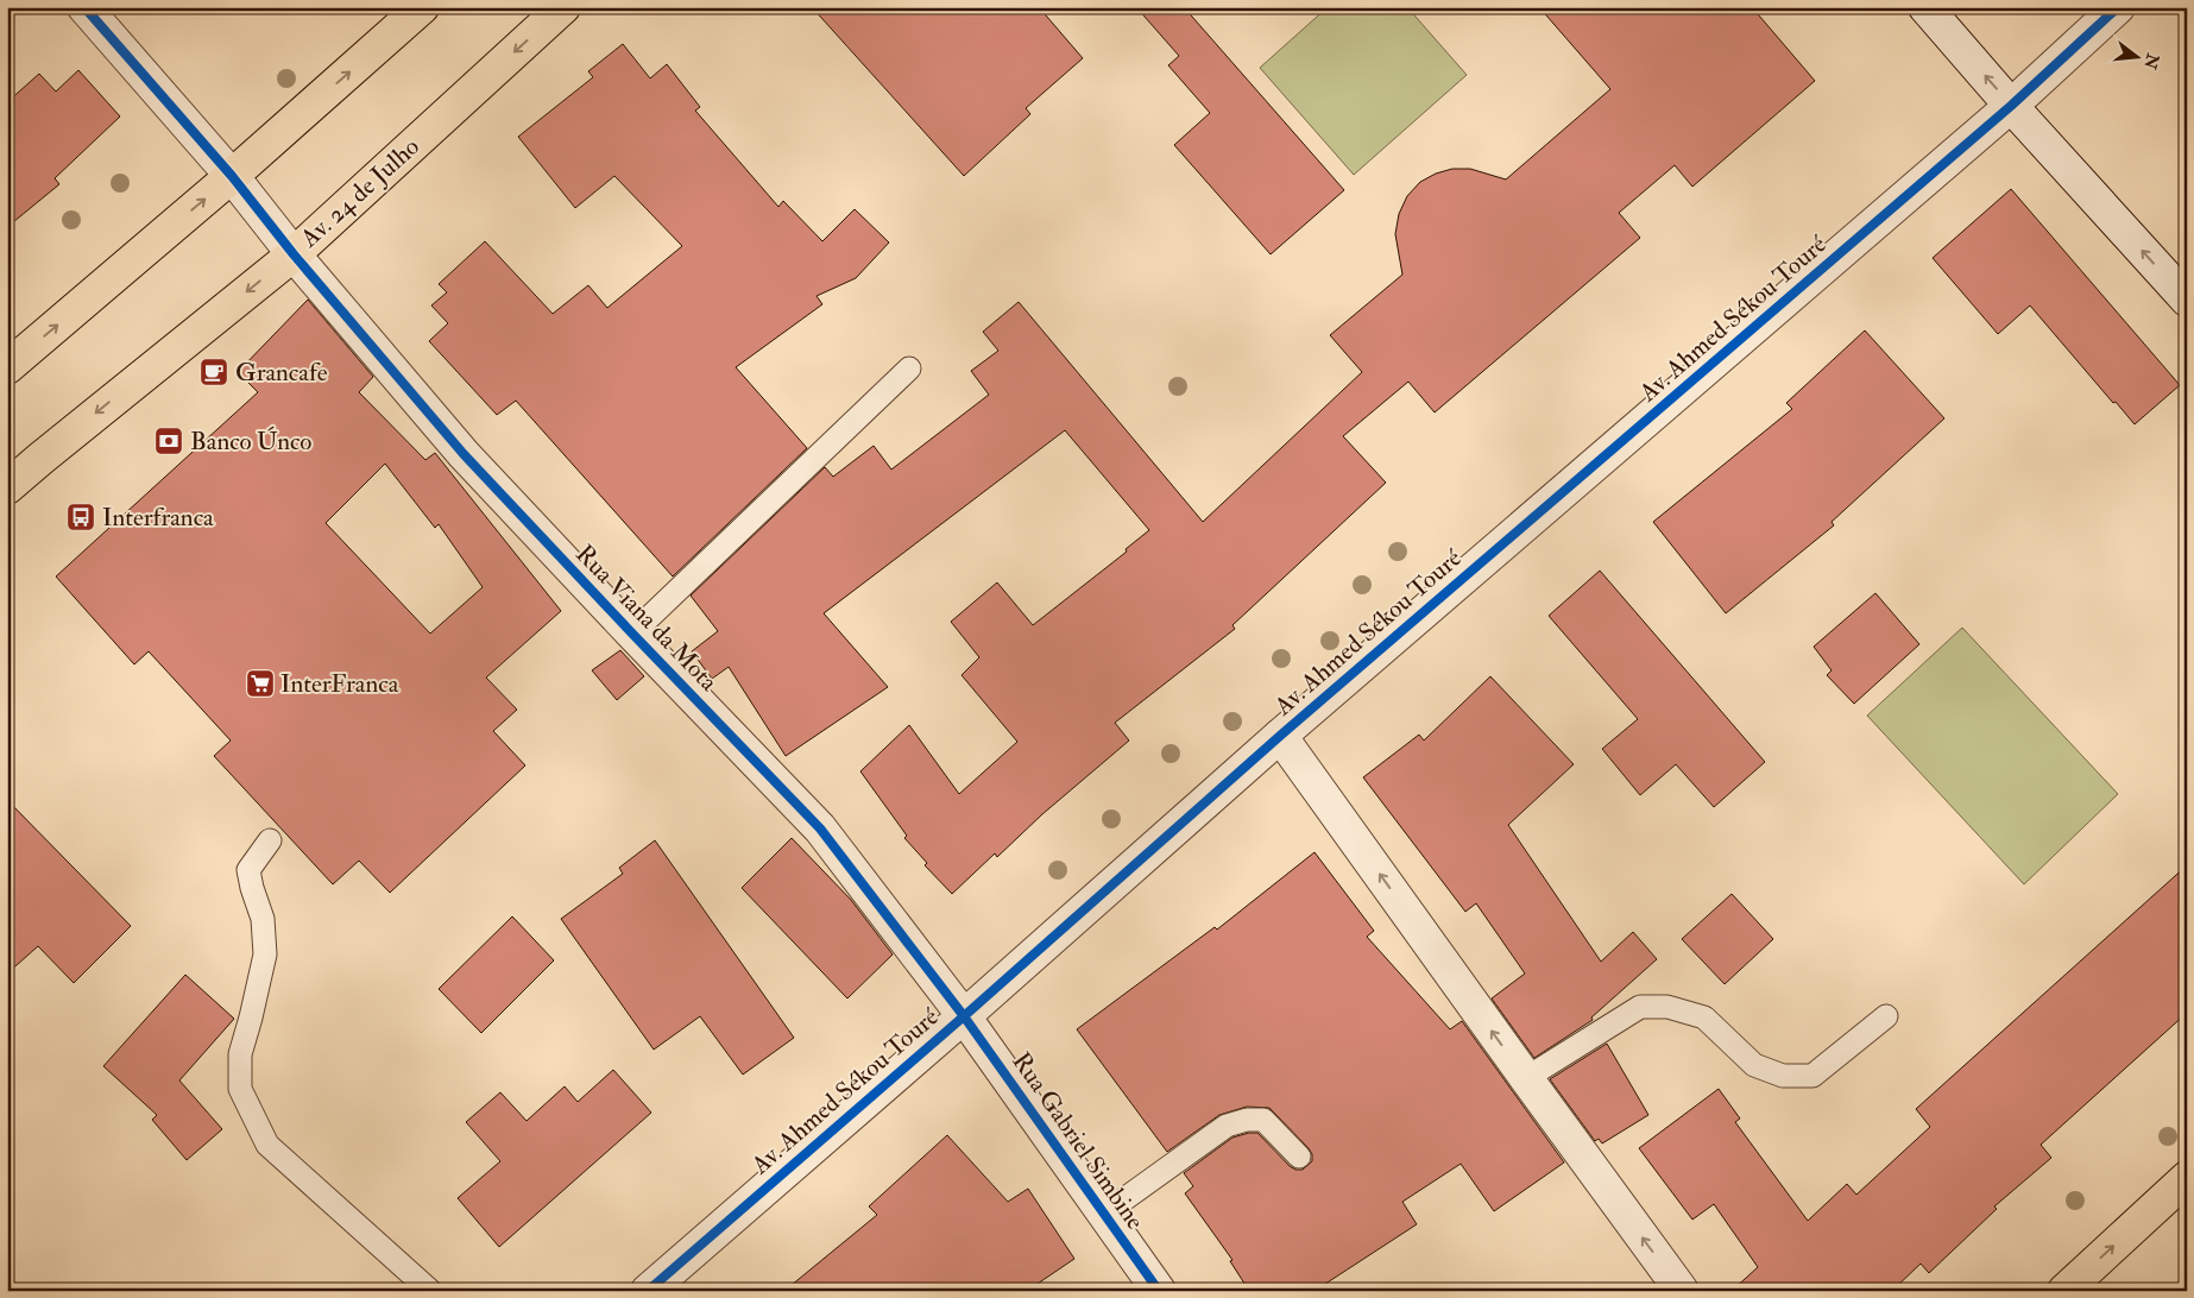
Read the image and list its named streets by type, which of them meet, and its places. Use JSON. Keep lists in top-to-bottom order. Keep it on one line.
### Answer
{"streets":{"main road":["Av. 24 de Julho"],"street":["Av. Ahmed Sékou Touré","Rua Viana da Mota","Rua Gabriel Simbine"]},"crossings":[["Av. 24 de Julho","Rua Viana da Mota"],["Av. Ahmed Sékou Touré","Rua Viana da Mota"],["Av. Ahmed Sékou Touré","Rua Gabriel Simbine"],["Rua Viana da Mota","Rua Gabriel Simbine"]],"places":{"cafe":["Grancafe"],"bank":["Banco Únco"],"bus stop":["Interfranca"],"supermarket":["InterFranca"]},"north":"right"}
